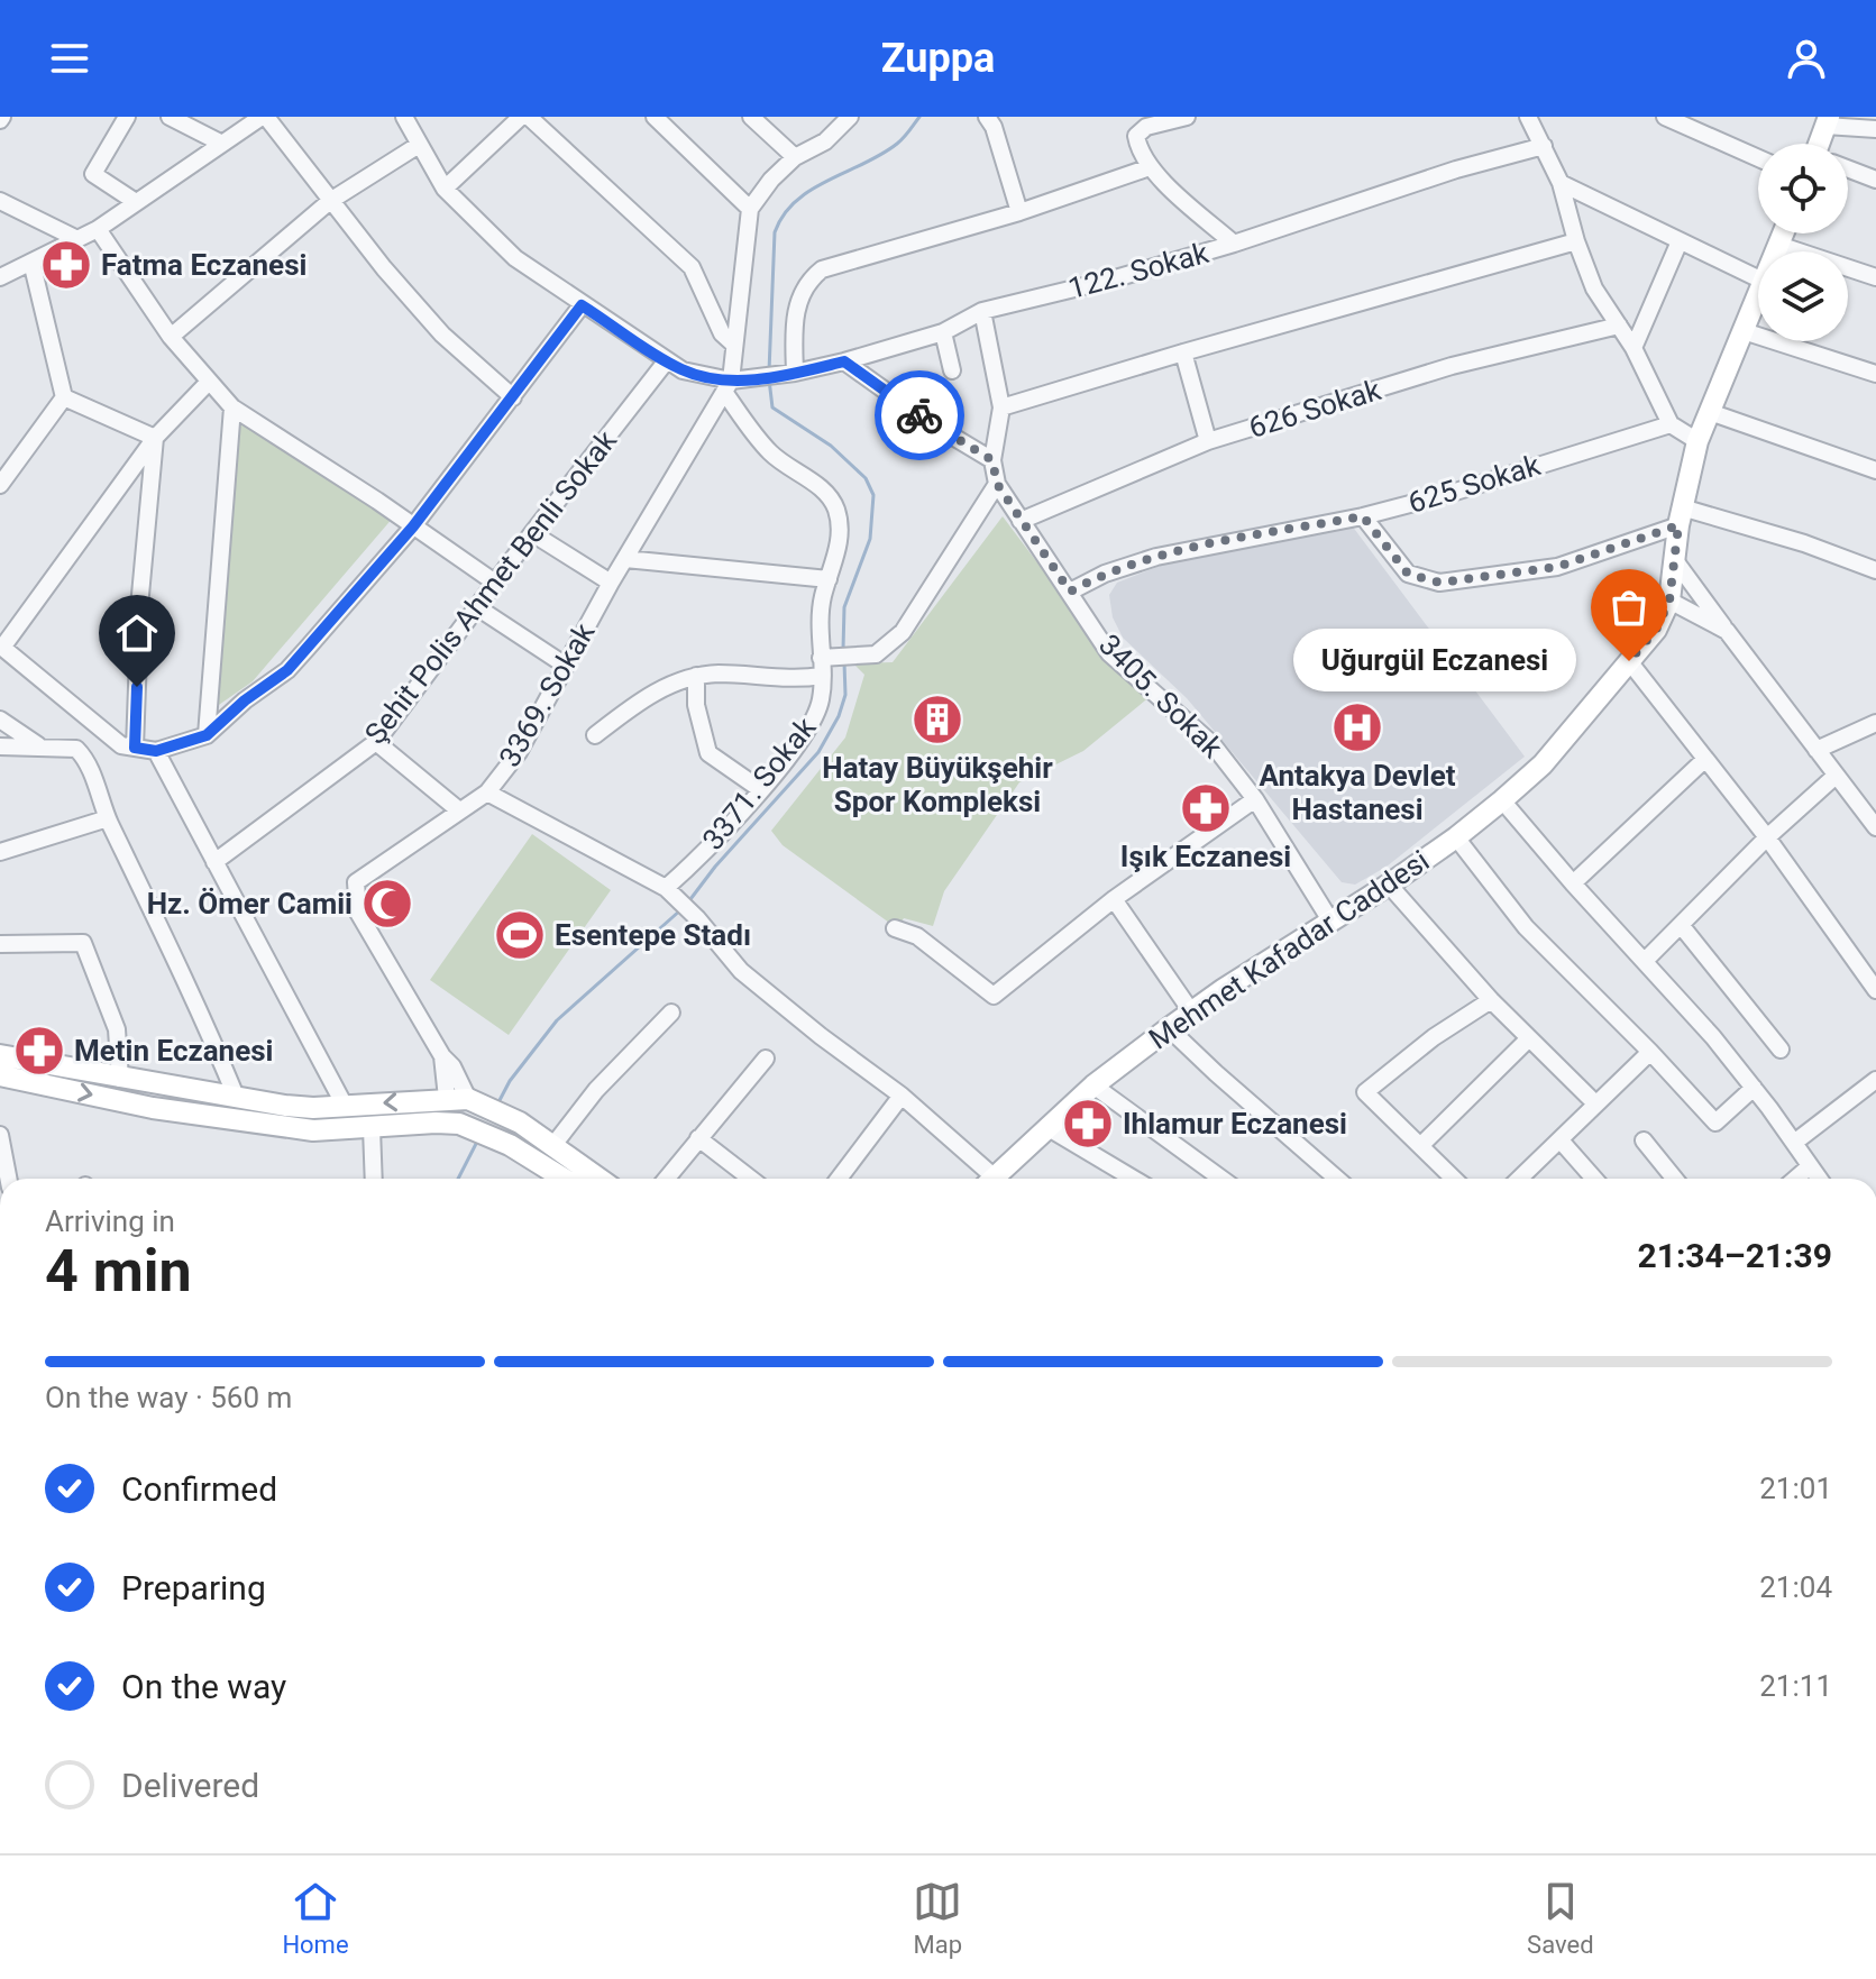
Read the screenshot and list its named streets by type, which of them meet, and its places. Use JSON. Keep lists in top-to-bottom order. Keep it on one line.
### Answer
{"streets":{"main road":["Mehmet Kafadar Caddesi"],"street":["122. Sokak","626 Sokak","625 Sokak","Şehit Polis Ahmet Benli Sokak","3369. Sokak","3405. Sokak","3371. Sokak"]},"crossings":[["122. Sokak","Şehit Polis Ahmet Benli Sokak"],["122. Sokak","3369. Sokak"],["122. Sokak","3405. Sokak"],["122. Sokak","3371. Sokak"],["626 Sokak","3405. Sokak"],["625 Sokak","3405. Sokak"],["3369. Sokak","3371. Sokak"],["3405. Sokak","Mehmet Kafadar Caddesi"]],"places":{"pharmacy":["Fatma Eczanesi","Işık Eczanesi","Metin Eczanesi","Ihlamur Eczanesi"],"other":["Uğurgül Eczanesi"],"building":["Hatay Büyükşehir Spor Kompleksi"],"hospital":["Antakya Devlet Hastanesi"],"mosque":["Hz. Ömer Camii"],"sports":["Esentepe Stadı"]},"page":{"header":"Zuppa","bubble":"Uğurgül Eczanesi","heading":["4 min","Arriving in","21:34–21:39"],"bar":"On the way · 560 m","list":[["Confirmed","21:01"],["Preparing","21:04"],["On the way","21:11"],"Delivered"],"tabs":["Home","Map","Saved"]}}
